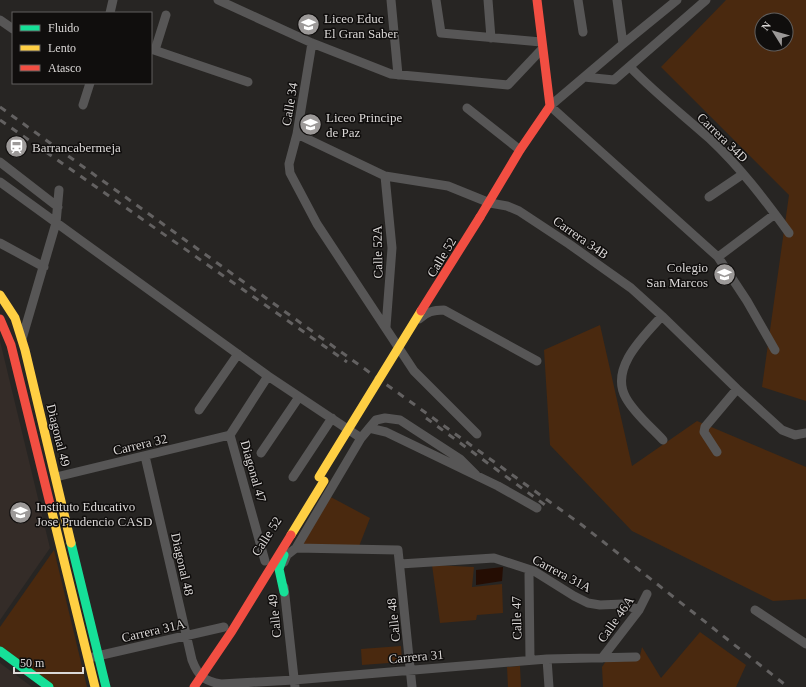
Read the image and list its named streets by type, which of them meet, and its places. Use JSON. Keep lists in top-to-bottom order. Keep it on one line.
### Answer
{"streets":{"main road":["Calle 52","Diagonal 49"],"street":["Calle 34","Carrera 34D","Carrera 34B","Calle 52A","Carrera 32","Diagonal 47","Diagonal 48","Carrera 31A","Calle 49","Calle 47","Calle 46A","Calle 48","Carrera 31"]},"crossings":[["Calle 34","Carrera 34B"],["Calle 34","Calle 52A"],["Carrera 34B","Calle 52A"],["Carrera 34B","Calle 52"],["Calle 52","Diagonal 47"],["Calle 52","Diagonal 48"],["Calle 52","Carrera 31A"],["Calle 52","Carrera 31"],["Diagonal 49","Carrera 32"],["Diagonal 49","Carrera 31A"],["Carrera 32","Diagonal 47"],["Carrera 32","Diagonal 48"],["Diagonal 48","Carrera 31A"],["Diagonal 48","Carrera 31"],["Carrera 31A","Calle 46A"],["Carrera 31A","Calle 48"],["Calle 49","Calle 48"],["Calle 49","Carrera 31"],["Calle 47","Carrera 31"],["Calle 46A","Carrera 31"],["Calle 48","Carrera 31"]],"places":{"school or university":["Liceo Educ El Gran Saber","Liceo Principe de Paz","Colegio San Marcos","Instituto Educativo Jose Prudencio CASD"],"station":["Barrancabermeja"]},"legend":["Fluido","Lento","Atasco"],"scale_bar":"50 m","north":"top left"}
